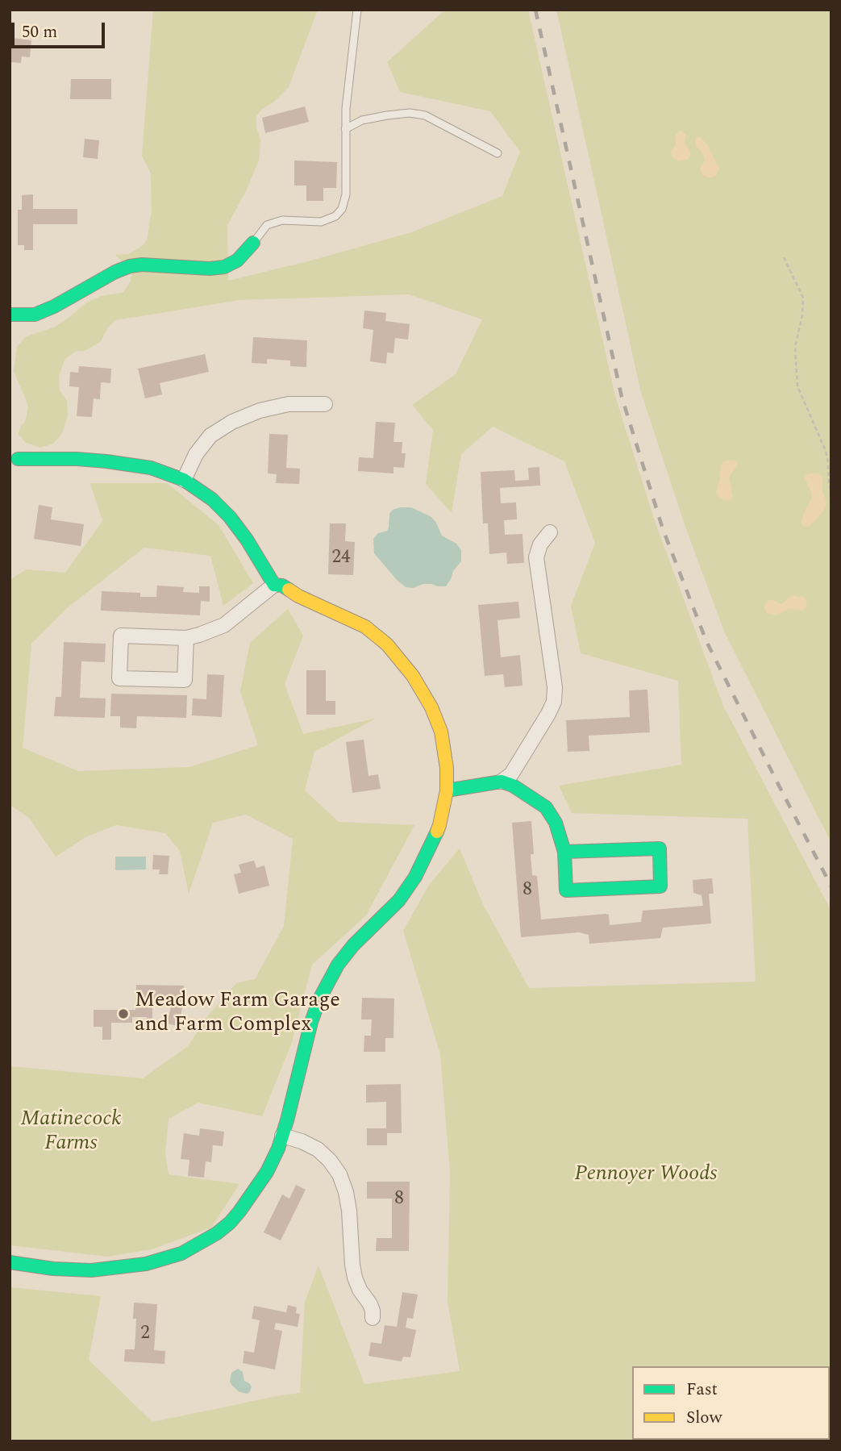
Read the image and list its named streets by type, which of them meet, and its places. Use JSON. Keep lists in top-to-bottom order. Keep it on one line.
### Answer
{"parks":["Matinecock Farms","Pennoyer Woods"],"places":["Meadow Farm Garage and Farm Complex"],"house_numbers":["24","8","8","2"],"legend":["Fast","Slow"],"scale_bar":"50 m"}
